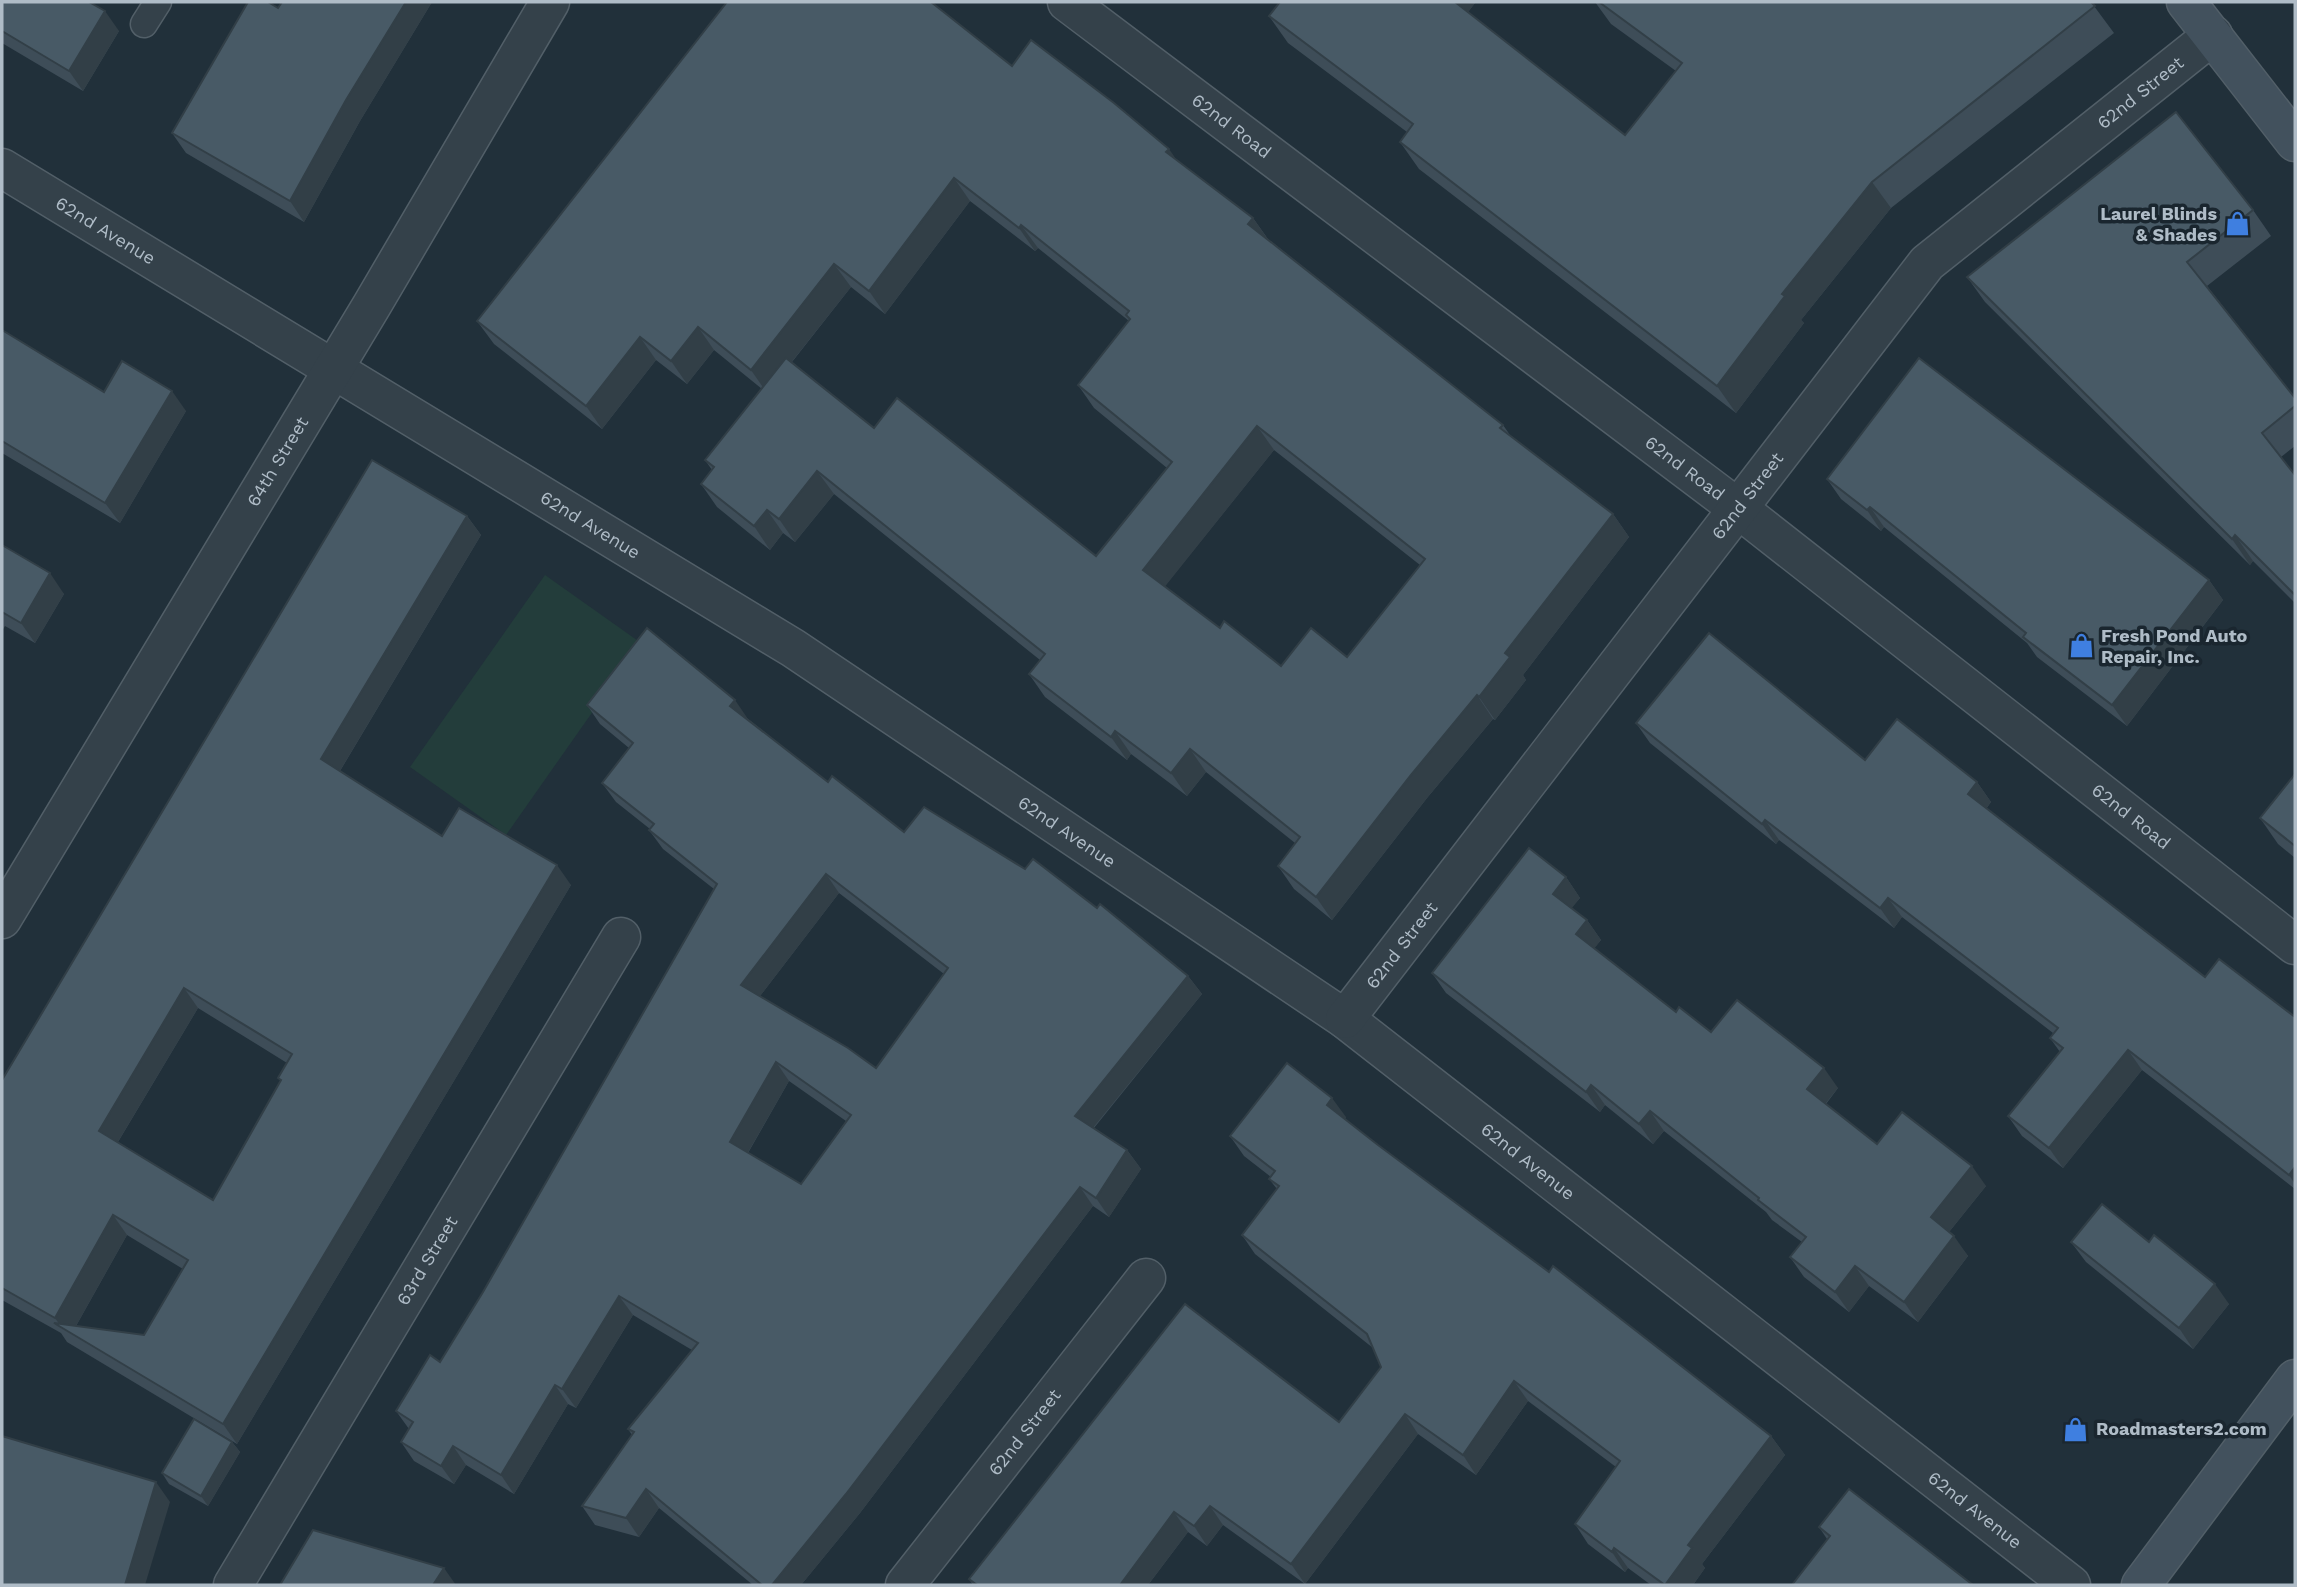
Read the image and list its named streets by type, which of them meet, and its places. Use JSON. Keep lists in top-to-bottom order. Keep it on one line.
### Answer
{"streets":{"street":["62nd Street","62nd Road","62nd Avenue","64th Street","63rd Street"]},"crossings":[["62nd Street","62nd Road"],["62nd Street","62nd Avenue"],["62nd Avenue","64th Street"]],"places":{"shop":["Laurel Blinds & Shades","Fresh Pond Auto Repair, Inc.","Roadmasters2.com"]}}
